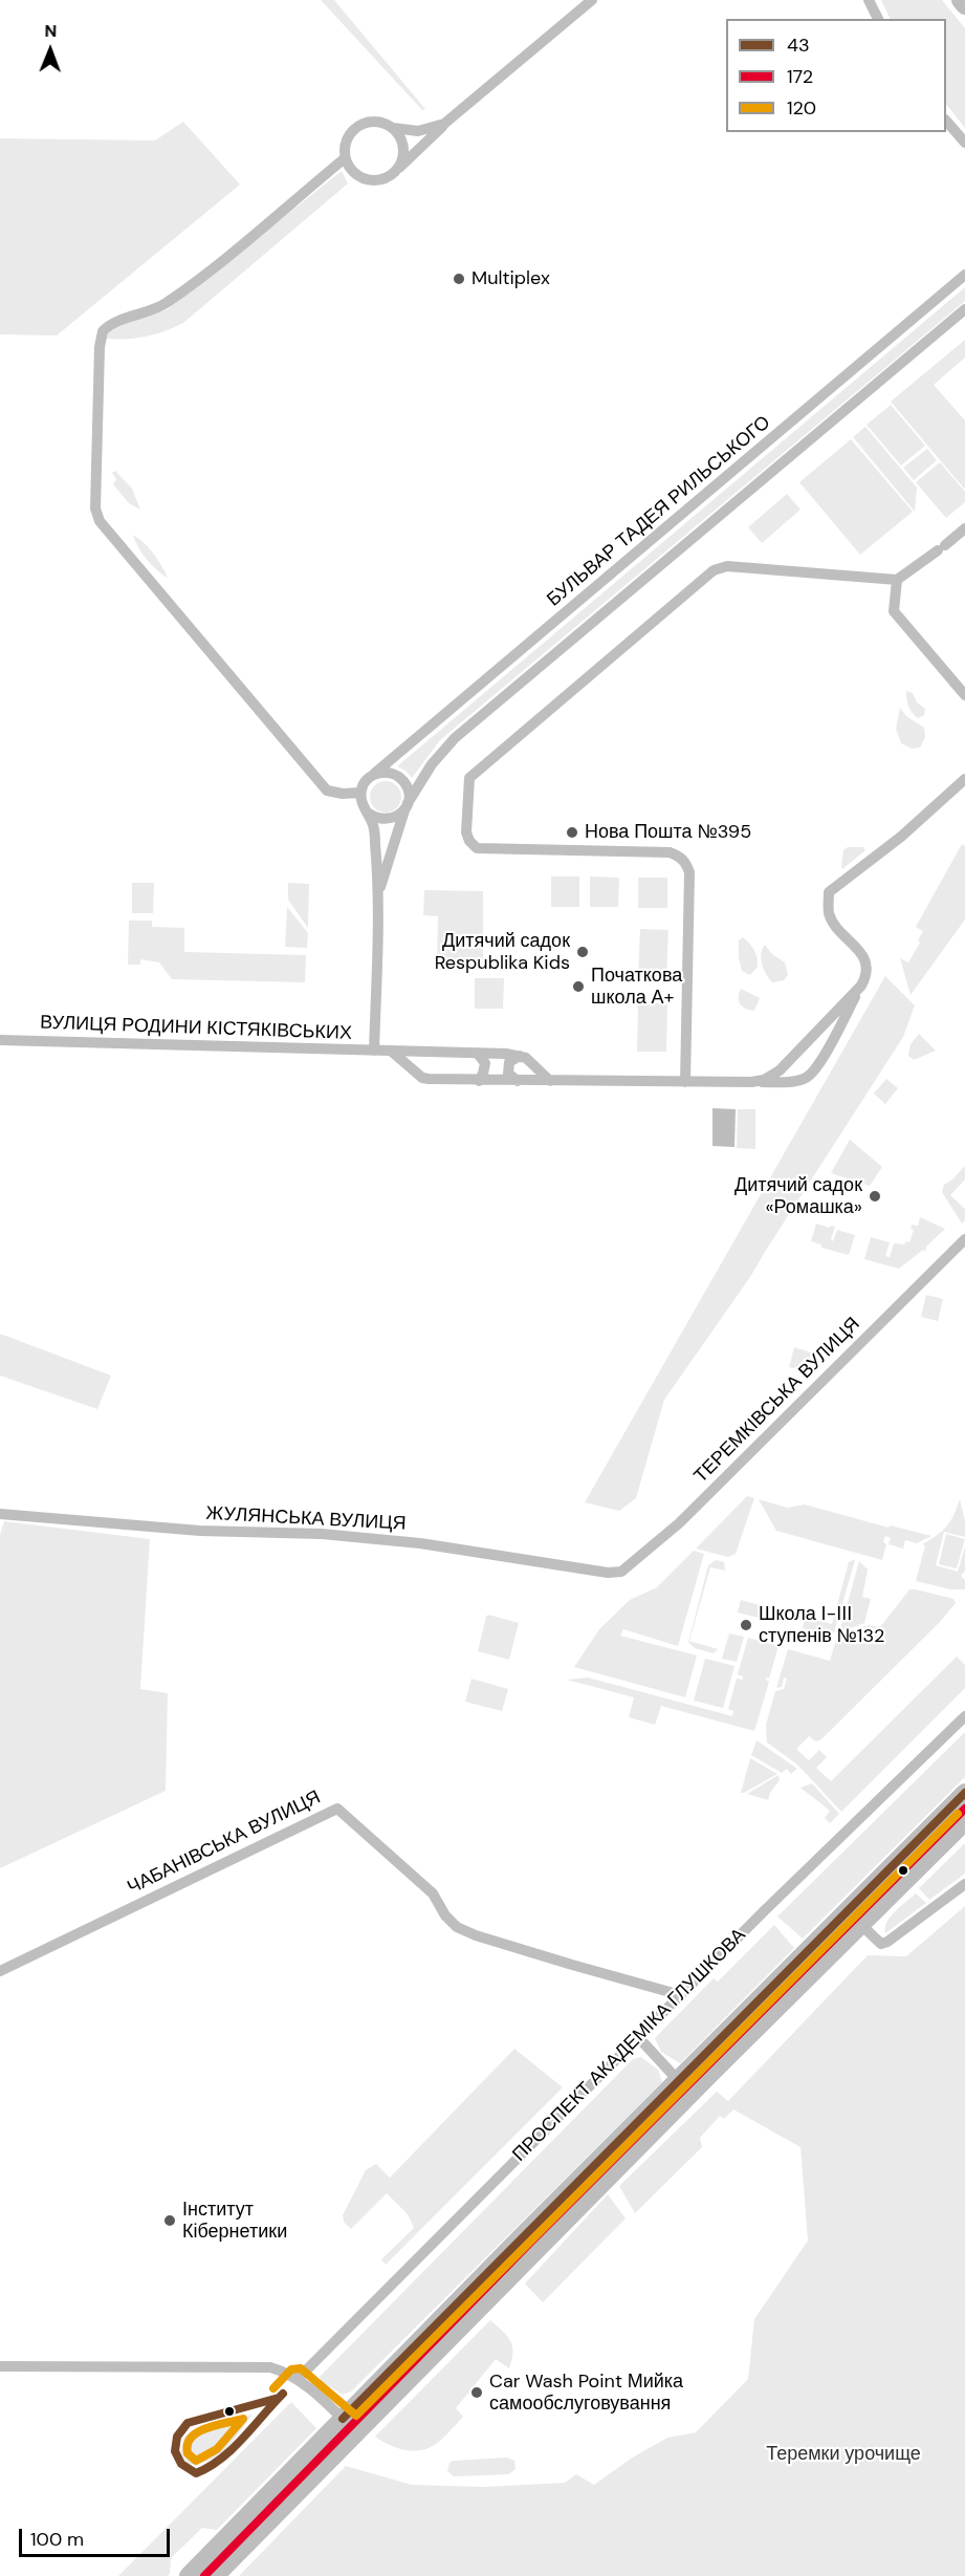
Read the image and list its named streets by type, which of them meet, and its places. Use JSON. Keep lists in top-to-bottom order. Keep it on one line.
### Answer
{"streets":{"street":["БУЛЬВАР ТАДЕЯ РИЛЬСЬКОГО","ВУЛИЦЯ РОДИНИ КІСТЯКІВСЬКИХ","ТЕРЕМКІВСЬКА ВУЛИЦЯ","ЖУЛЯНСЬКА ВУЛИЦЯ","ЧАБАНІВСЬКА ВУЛИЦЯ","ПРОСПЕКТ АКАДЕМІКА ГЛУШКОВА"]},"crossings":[["ТЕРЕМКІВСЬКА ВУЛИЦЯ","ЖУЛЯНСЬКА ВУЛИЦЯ"],["ЧАБАНІВСЬКА ВУЛИЦЯ","ПРОСПЕКТ АКАДЕМІКА ГЛУШКОВА"]],"parks":["Теремки урочище"],"places":["Multiplex","Нова Пошта №395","Дитячий садок Respublika Kids","Початкова школа А+","Дитячий садок «Ромашка»","Школа І-ІІІ ступенів №132","Інститут Кібернетики","Car Wash Point Мийка самообслуговування"],"lines":["transit line 43","transit line 172","transit line 120"],"legend":["43","172","120"],"scale_bar":"100 m","north":"top"}
